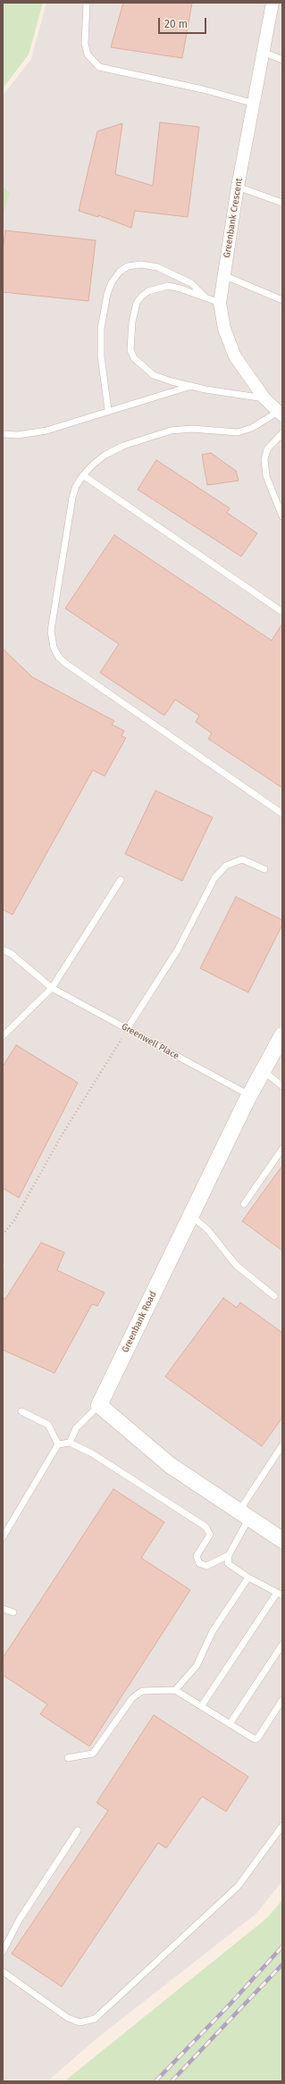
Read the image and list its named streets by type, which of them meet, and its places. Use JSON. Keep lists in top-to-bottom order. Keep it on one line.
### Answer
{"streets":{"street":["Greenbank Crescent","Greenbank Road"],"lane":["Greenwell Place"]},"crossings":[["Greenwell Place","Greenbank Road"]],"scale_bar":"20 m"}
